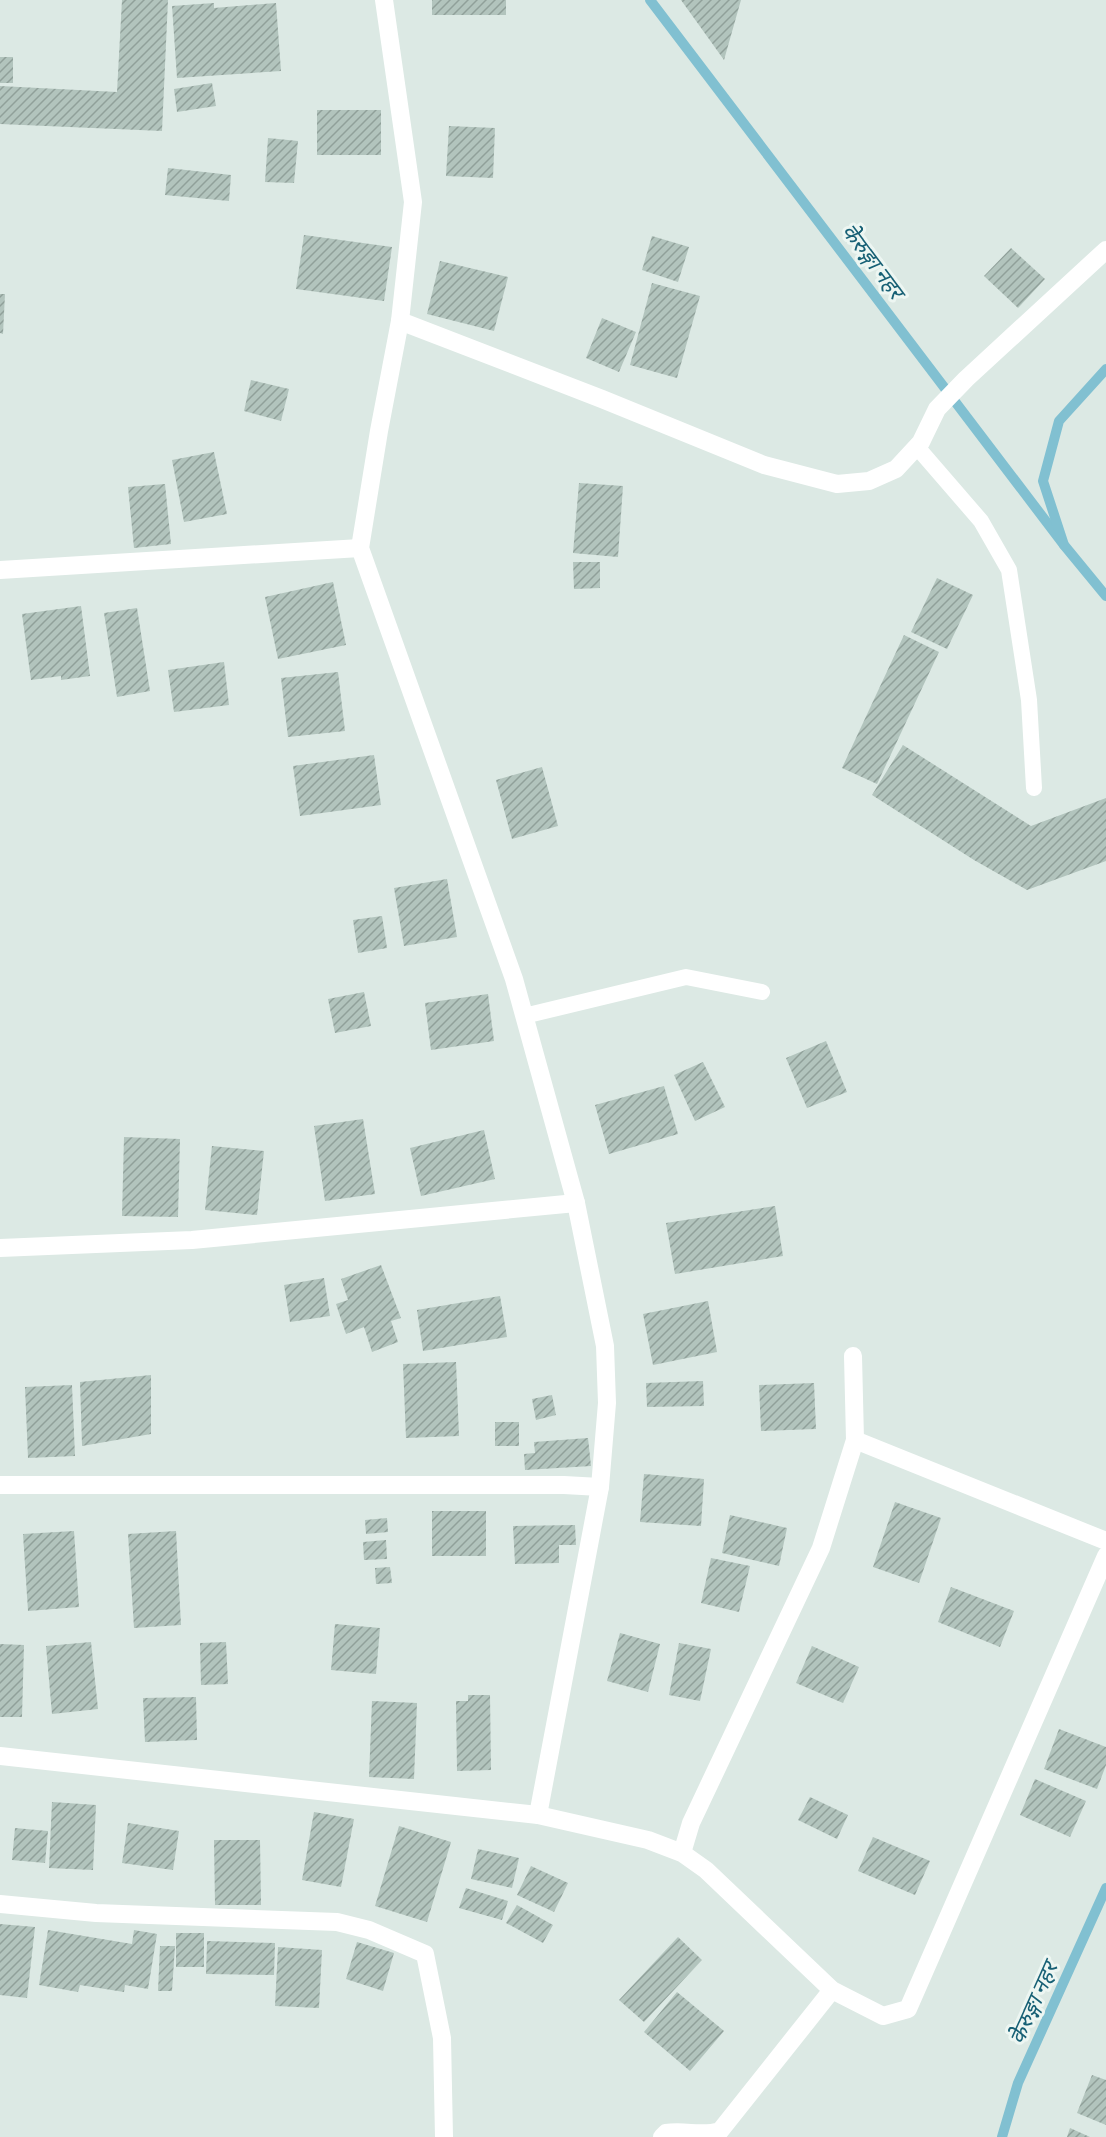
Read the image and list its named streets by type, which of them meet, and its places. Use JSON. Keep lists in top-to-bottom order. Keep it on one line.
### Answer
{"water":["केेरुङ्गा नहर"]}
